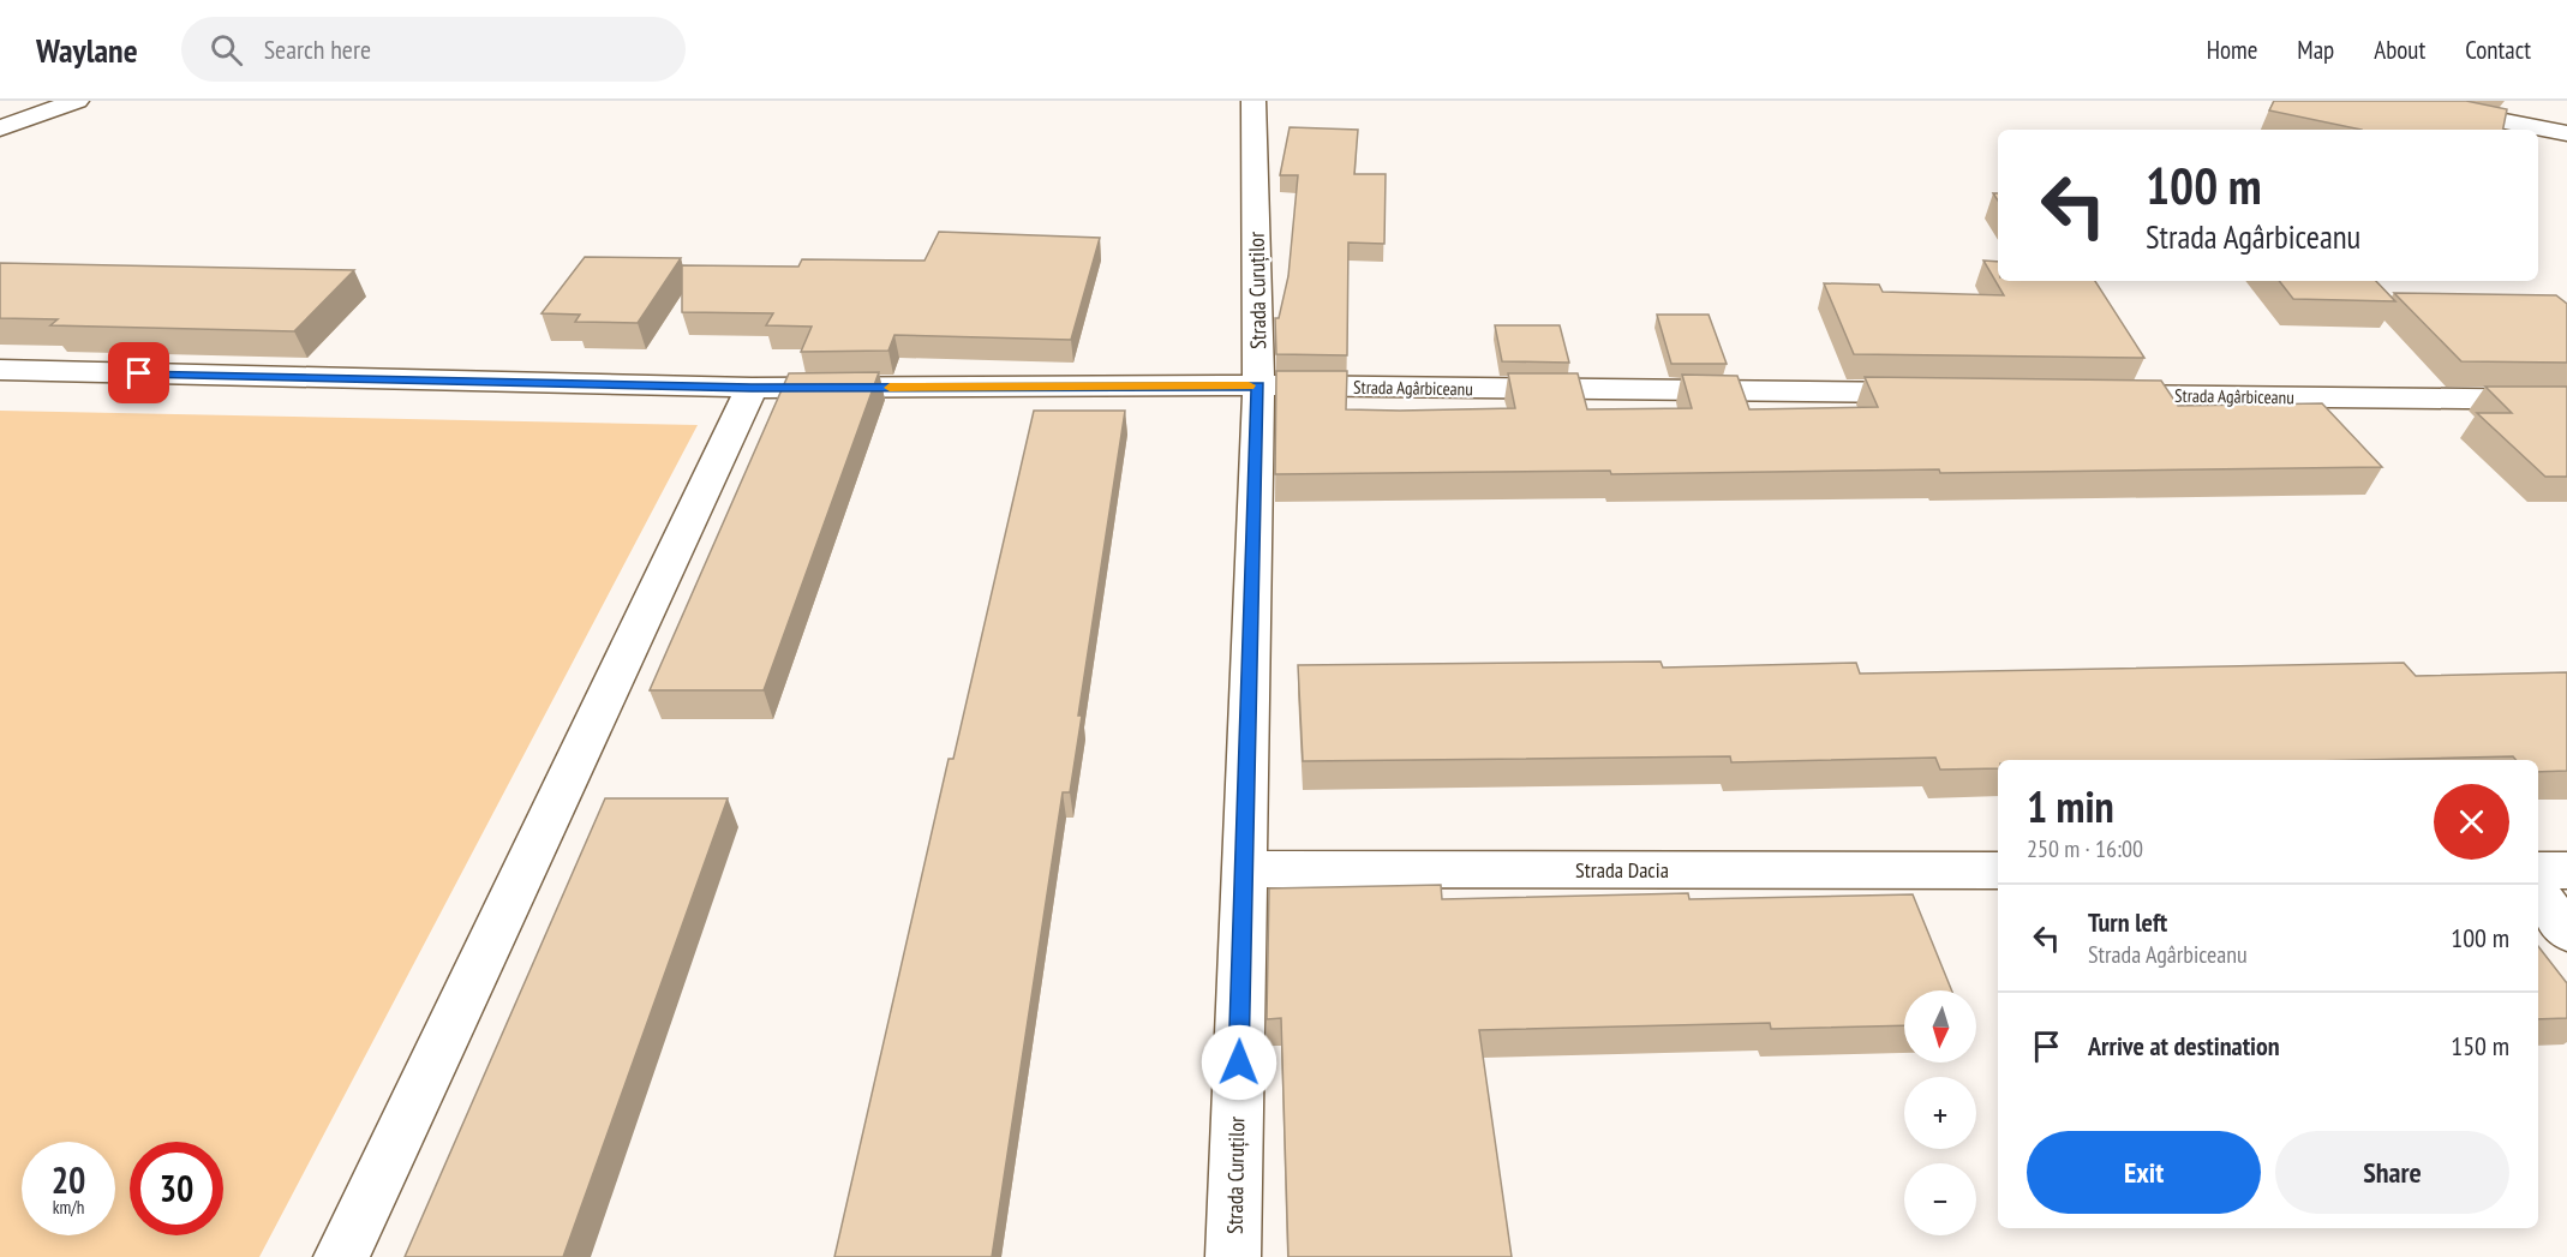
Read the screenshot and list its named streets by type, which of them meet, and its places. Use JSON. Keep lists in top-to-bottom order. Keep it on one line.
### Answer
{"streets":{"street":["Strada Curuților","Strada Agârbiceanu","Strada Dacia"]},"crossings":[["Strada Curuților","Strada Agârbiceanu"],["Strada Curuților","Strada Dacia"]],"north":"bottom","page":{"header":"Waylane","search":"Search here","nav":["Home","Map","About","Contact"],"turn":["100 m","Strada Agârbiceanu"],"heading":["1 min","250 m · 16:00"],"list":[{"name":"Turn left","note":"Strada Agârbiceanu","value":"100 m"},{"name":"Arrive at destination","value":"150 m"}],"map_buttons":["+","−"],"buttons":["Exit","Share"],"speed":"20 km/h","limit":"30"}}
